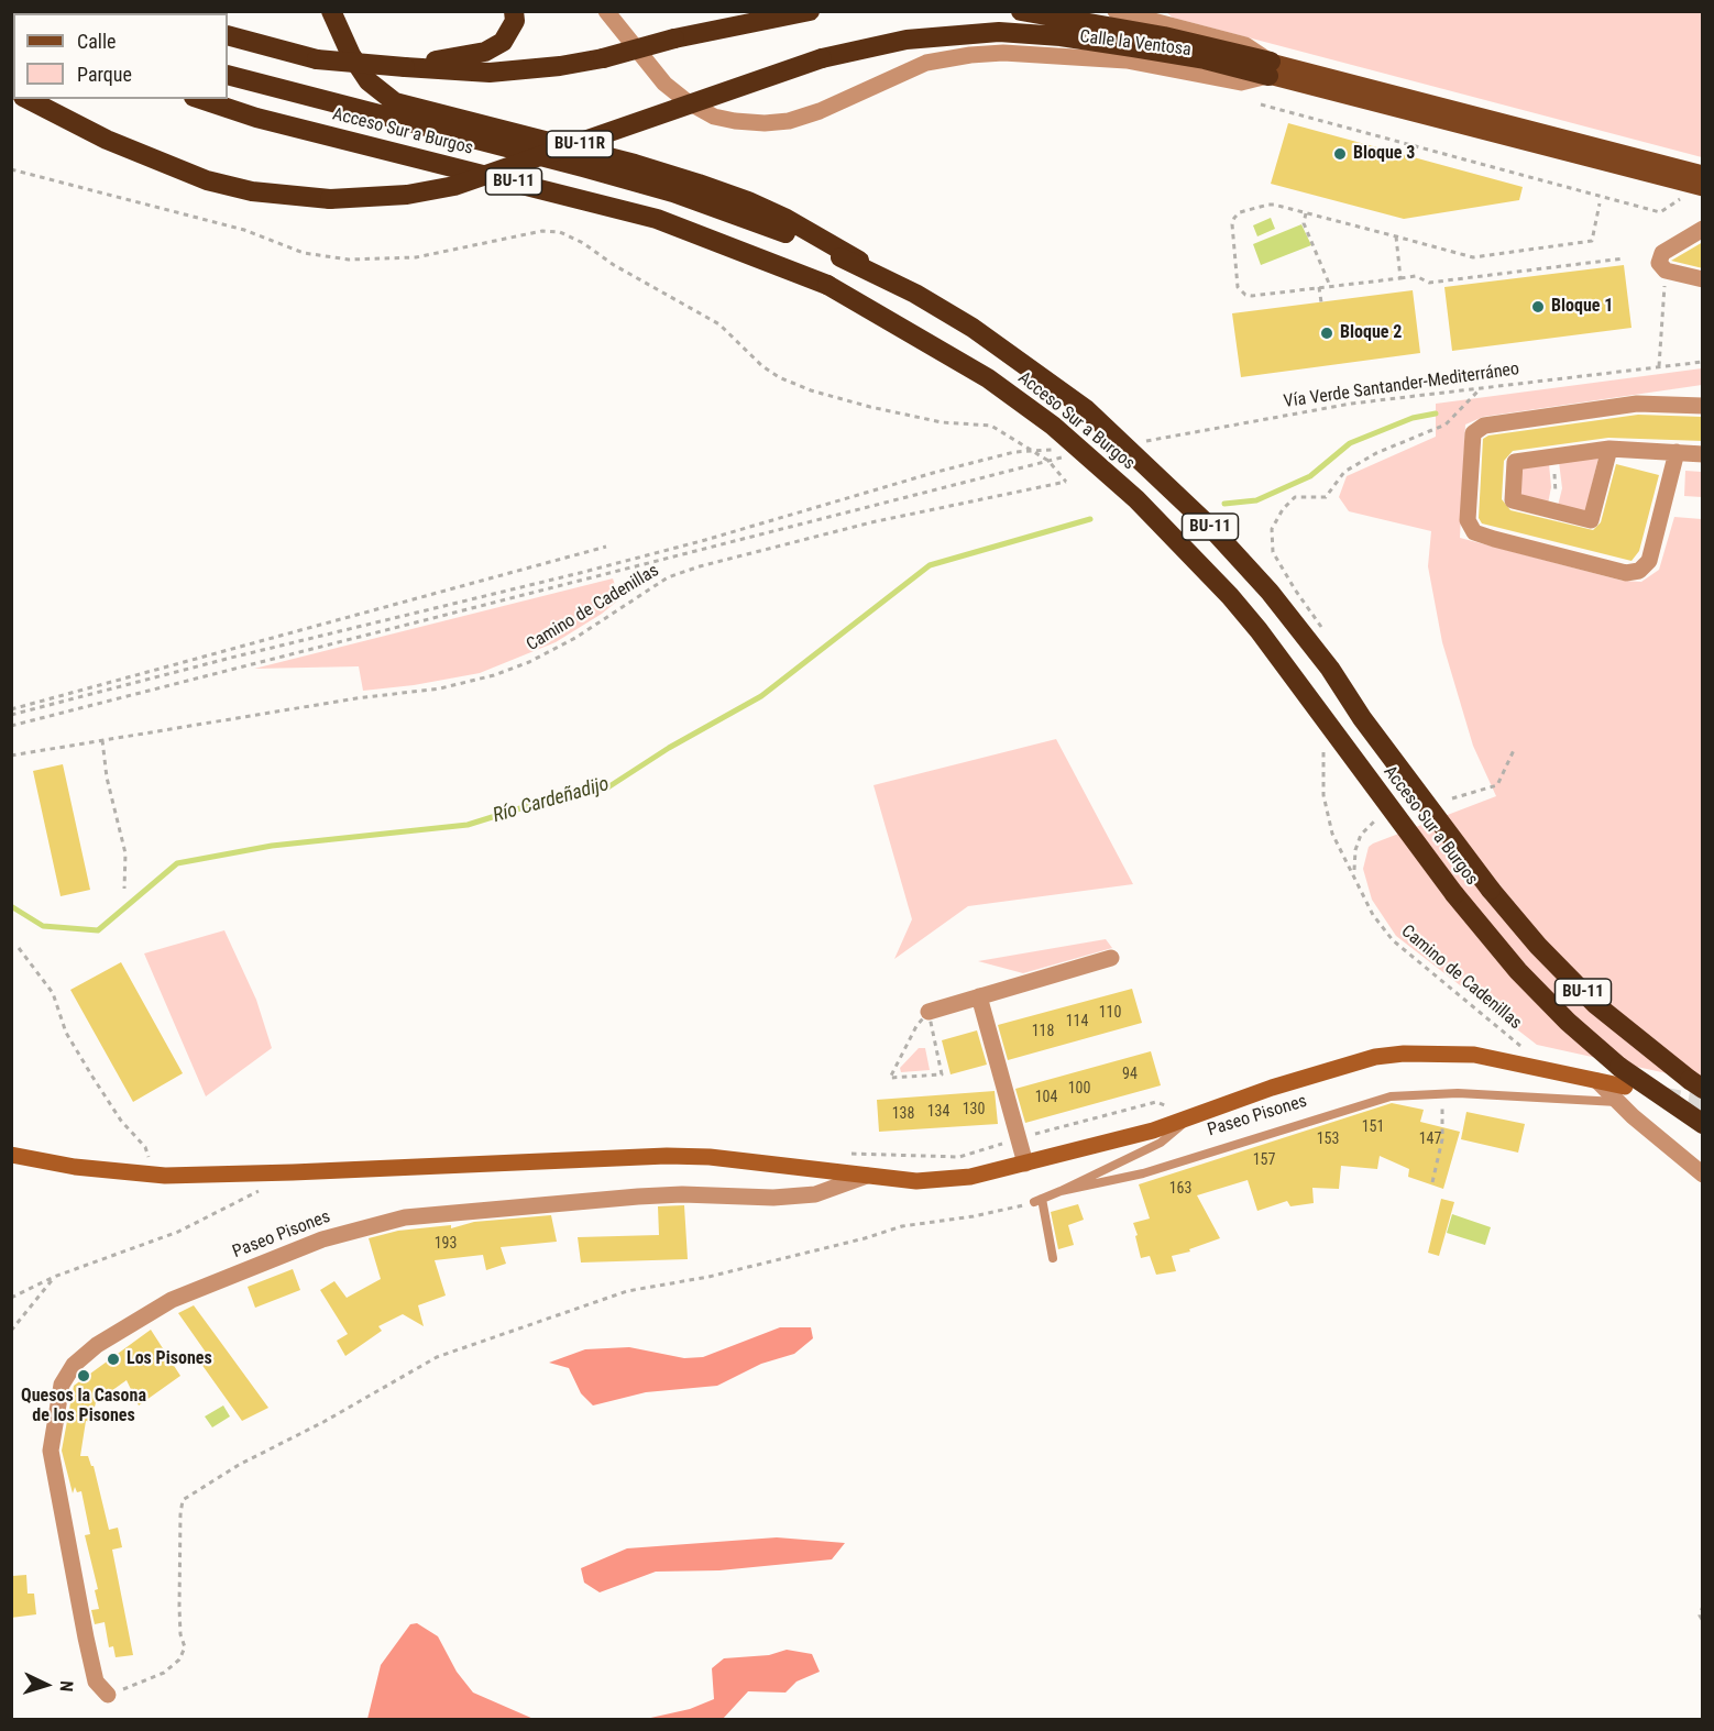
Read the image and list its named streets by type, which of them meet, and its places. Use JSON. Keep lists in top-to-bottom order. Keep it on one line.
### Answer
{"streets":{"highway":["Acceso Sur a Burgos","BU-11R","BU-11"],"main road":["Calle la Ventosa","Paseo Pisones"],"path":["Vía Verde Santander-Mediterráneo","Camino de Cadenillas"]},"crossings":[["Calle la Ventosa","BU-11R"]],"water":["Río Cardeñadijo"],"places":["Bloque 3","Bloque 1","Bloque 2","Los Pisones","Quesos la Casona de los Pisones"],"house_numbers":["110","114","118","94","100","104","130","134","138","151","153","147","157","163","193"],"legend":["Calle","Parque"],"north":"right"}
